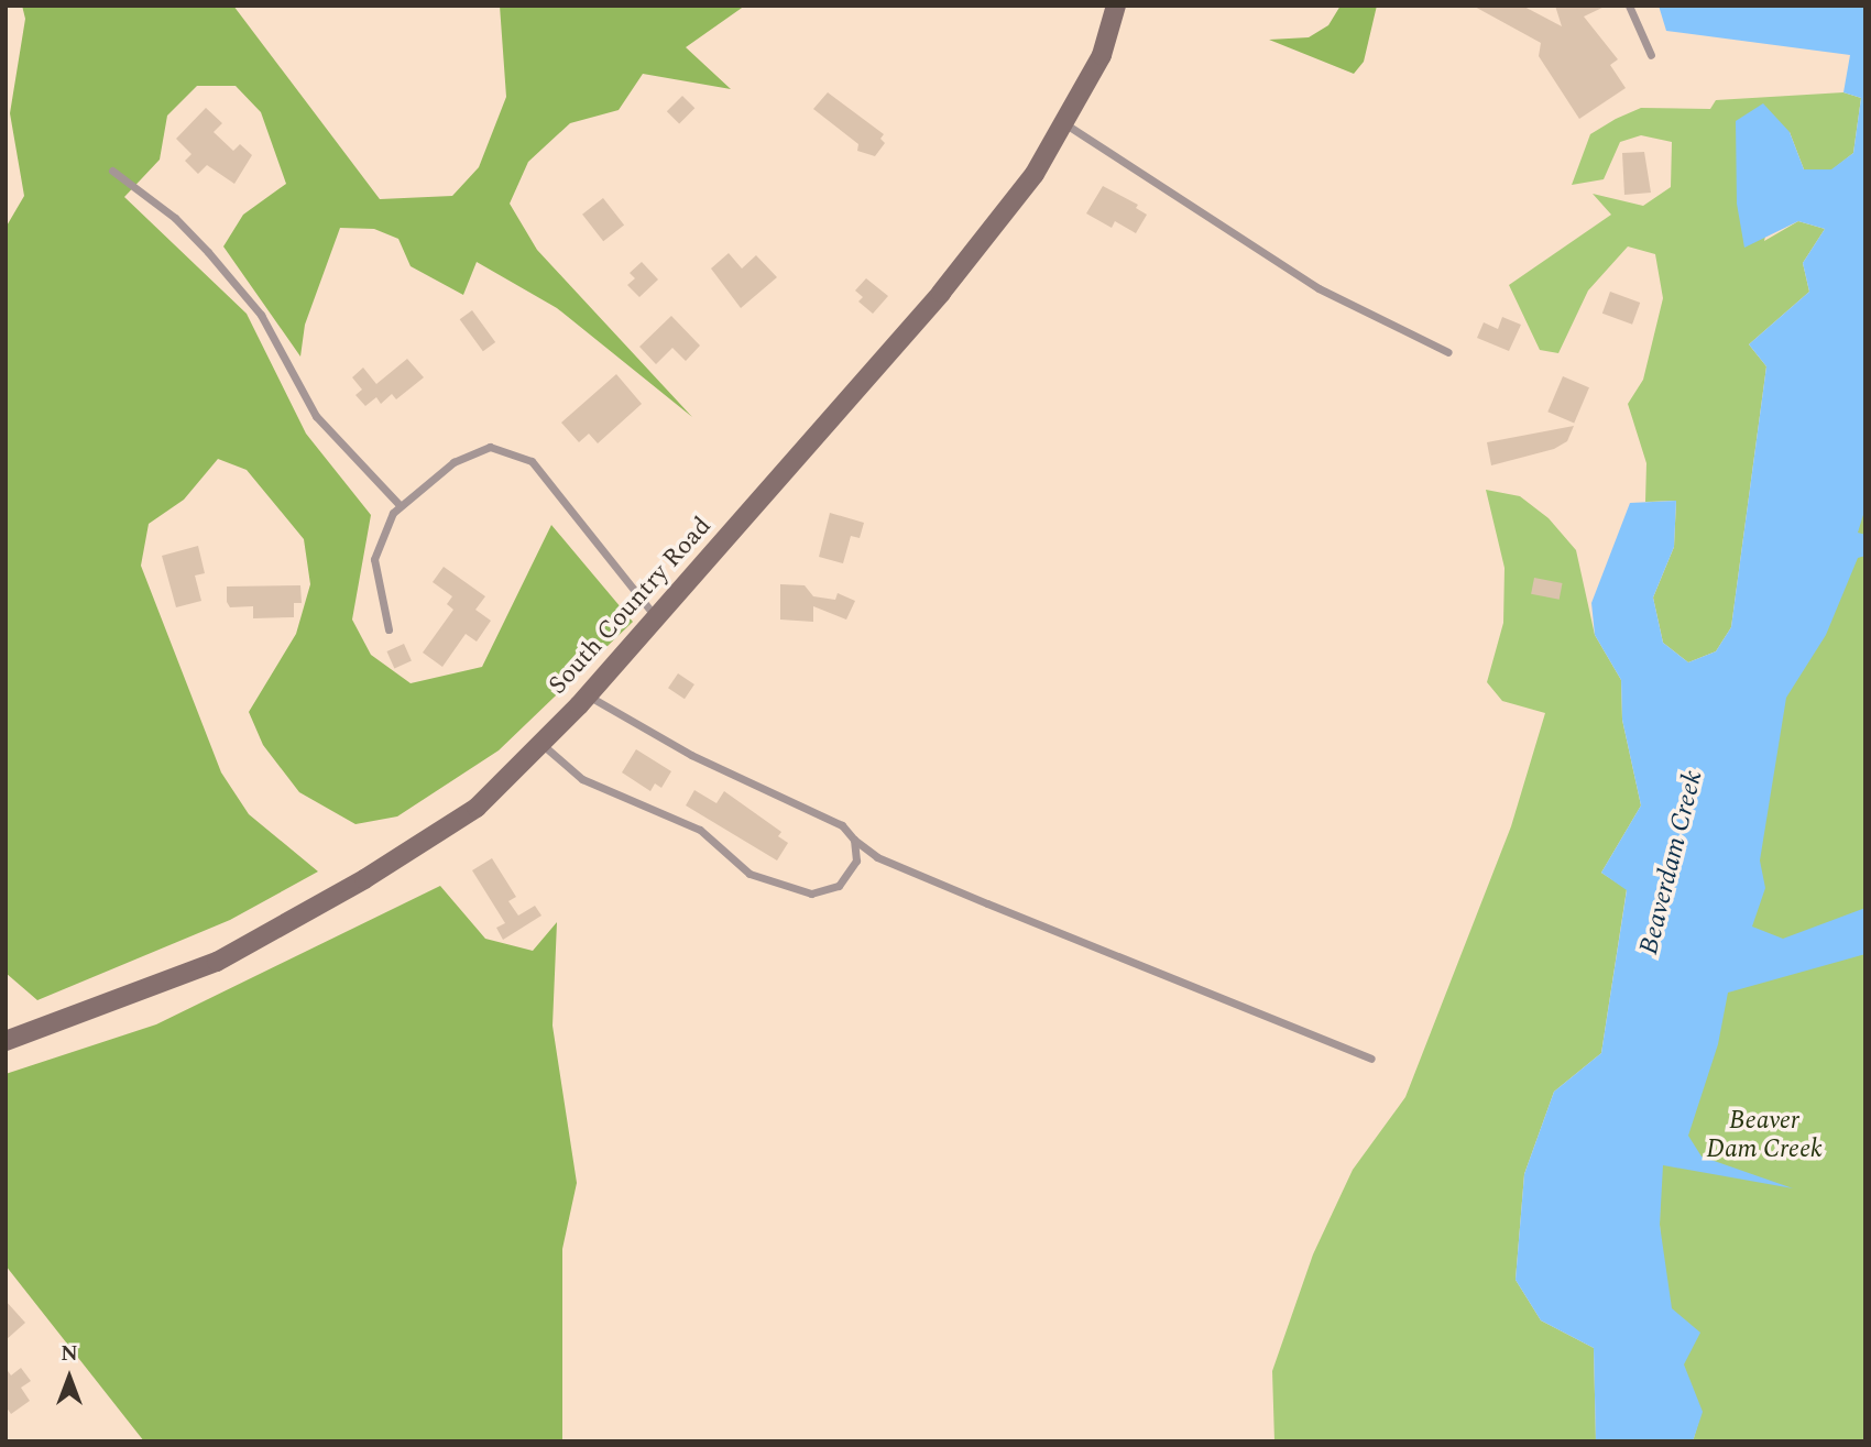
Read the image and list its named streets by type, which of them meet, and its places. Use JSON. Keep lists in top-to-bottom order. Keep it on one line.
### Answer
{"streets":{"main road":["South Country Road"]},"water":["Beaverdam Creek"],"parks":["Beaver Dam Creek"],"north":"top"}
